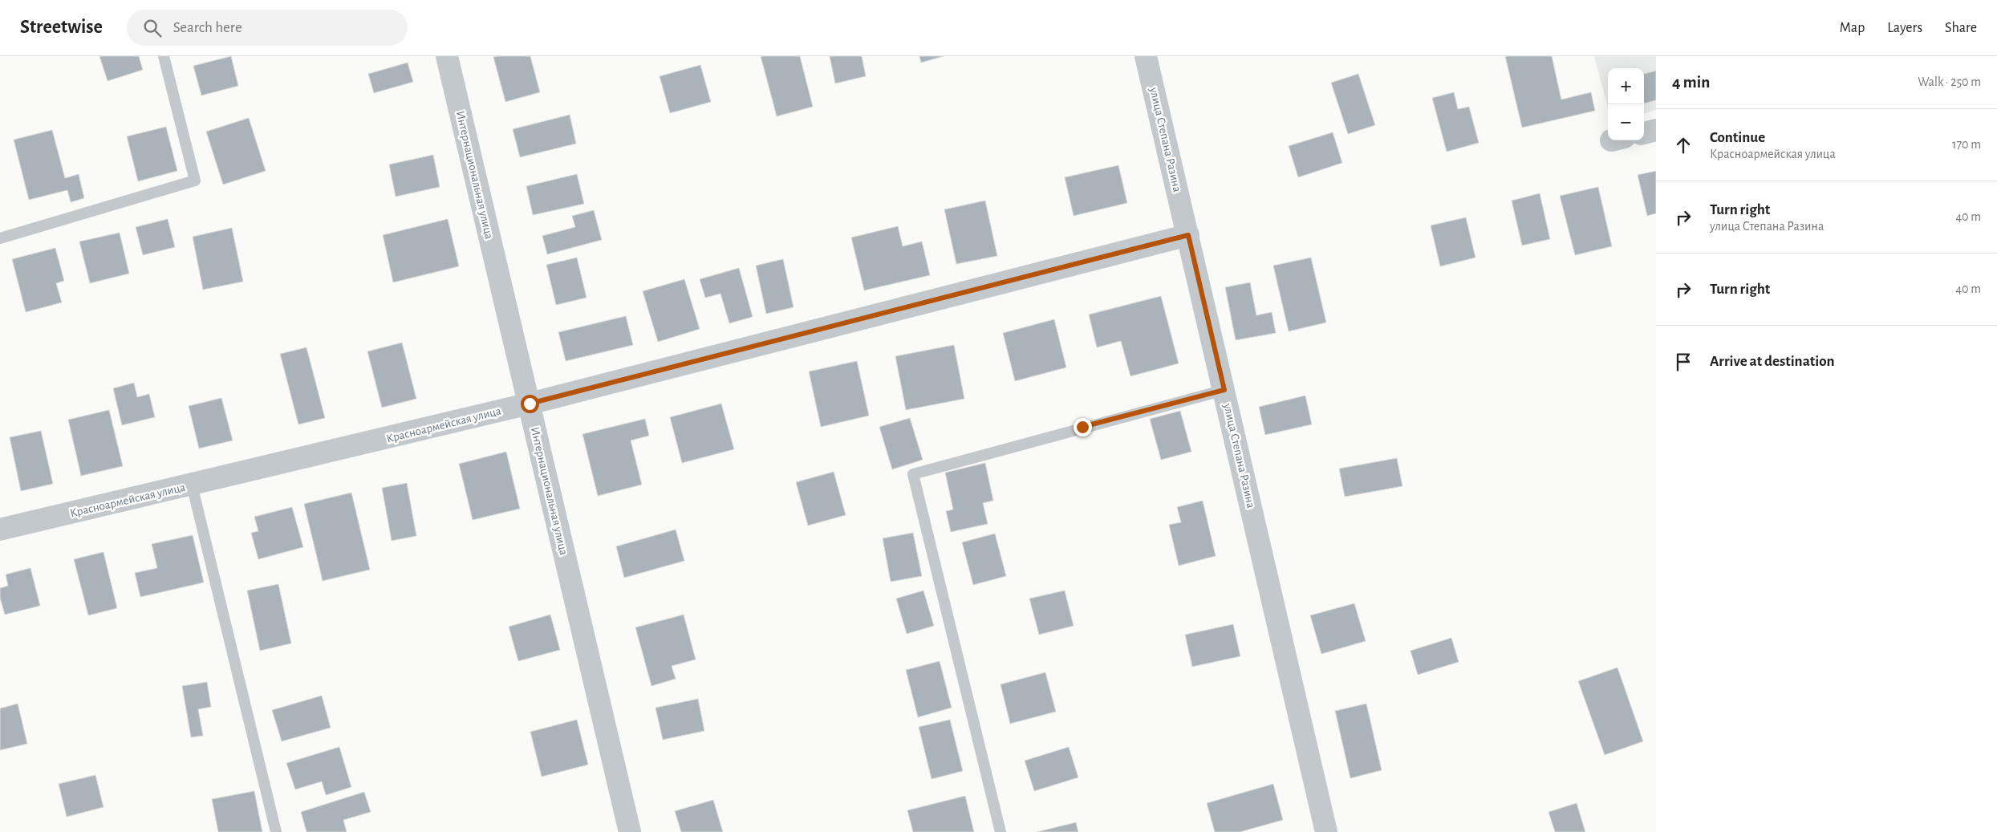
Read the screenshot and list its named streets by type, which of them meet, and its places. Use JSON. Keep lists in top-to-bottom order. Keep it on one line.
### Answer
{"streets":{"street":["улица Степана Разина","Интернациональная улица","Красноармейская улица"]},"crossings":[["улица Степана Разина","Красноармейская улица"],["Интернациональная улица","Красноармейская улица"]],"page":{"header":"Streetwise","search":"Search here","nav":["Map","Layers","Share"],"heading":["4 min","Walk · 250 m"],"map_buttons":["+","−"],"list":[["Continue","Красноармейская улица","170 m"],["Turn right","улица Степана Разина","40 m"],["Turn right","40 m"],"Arrive at destination"]}}
